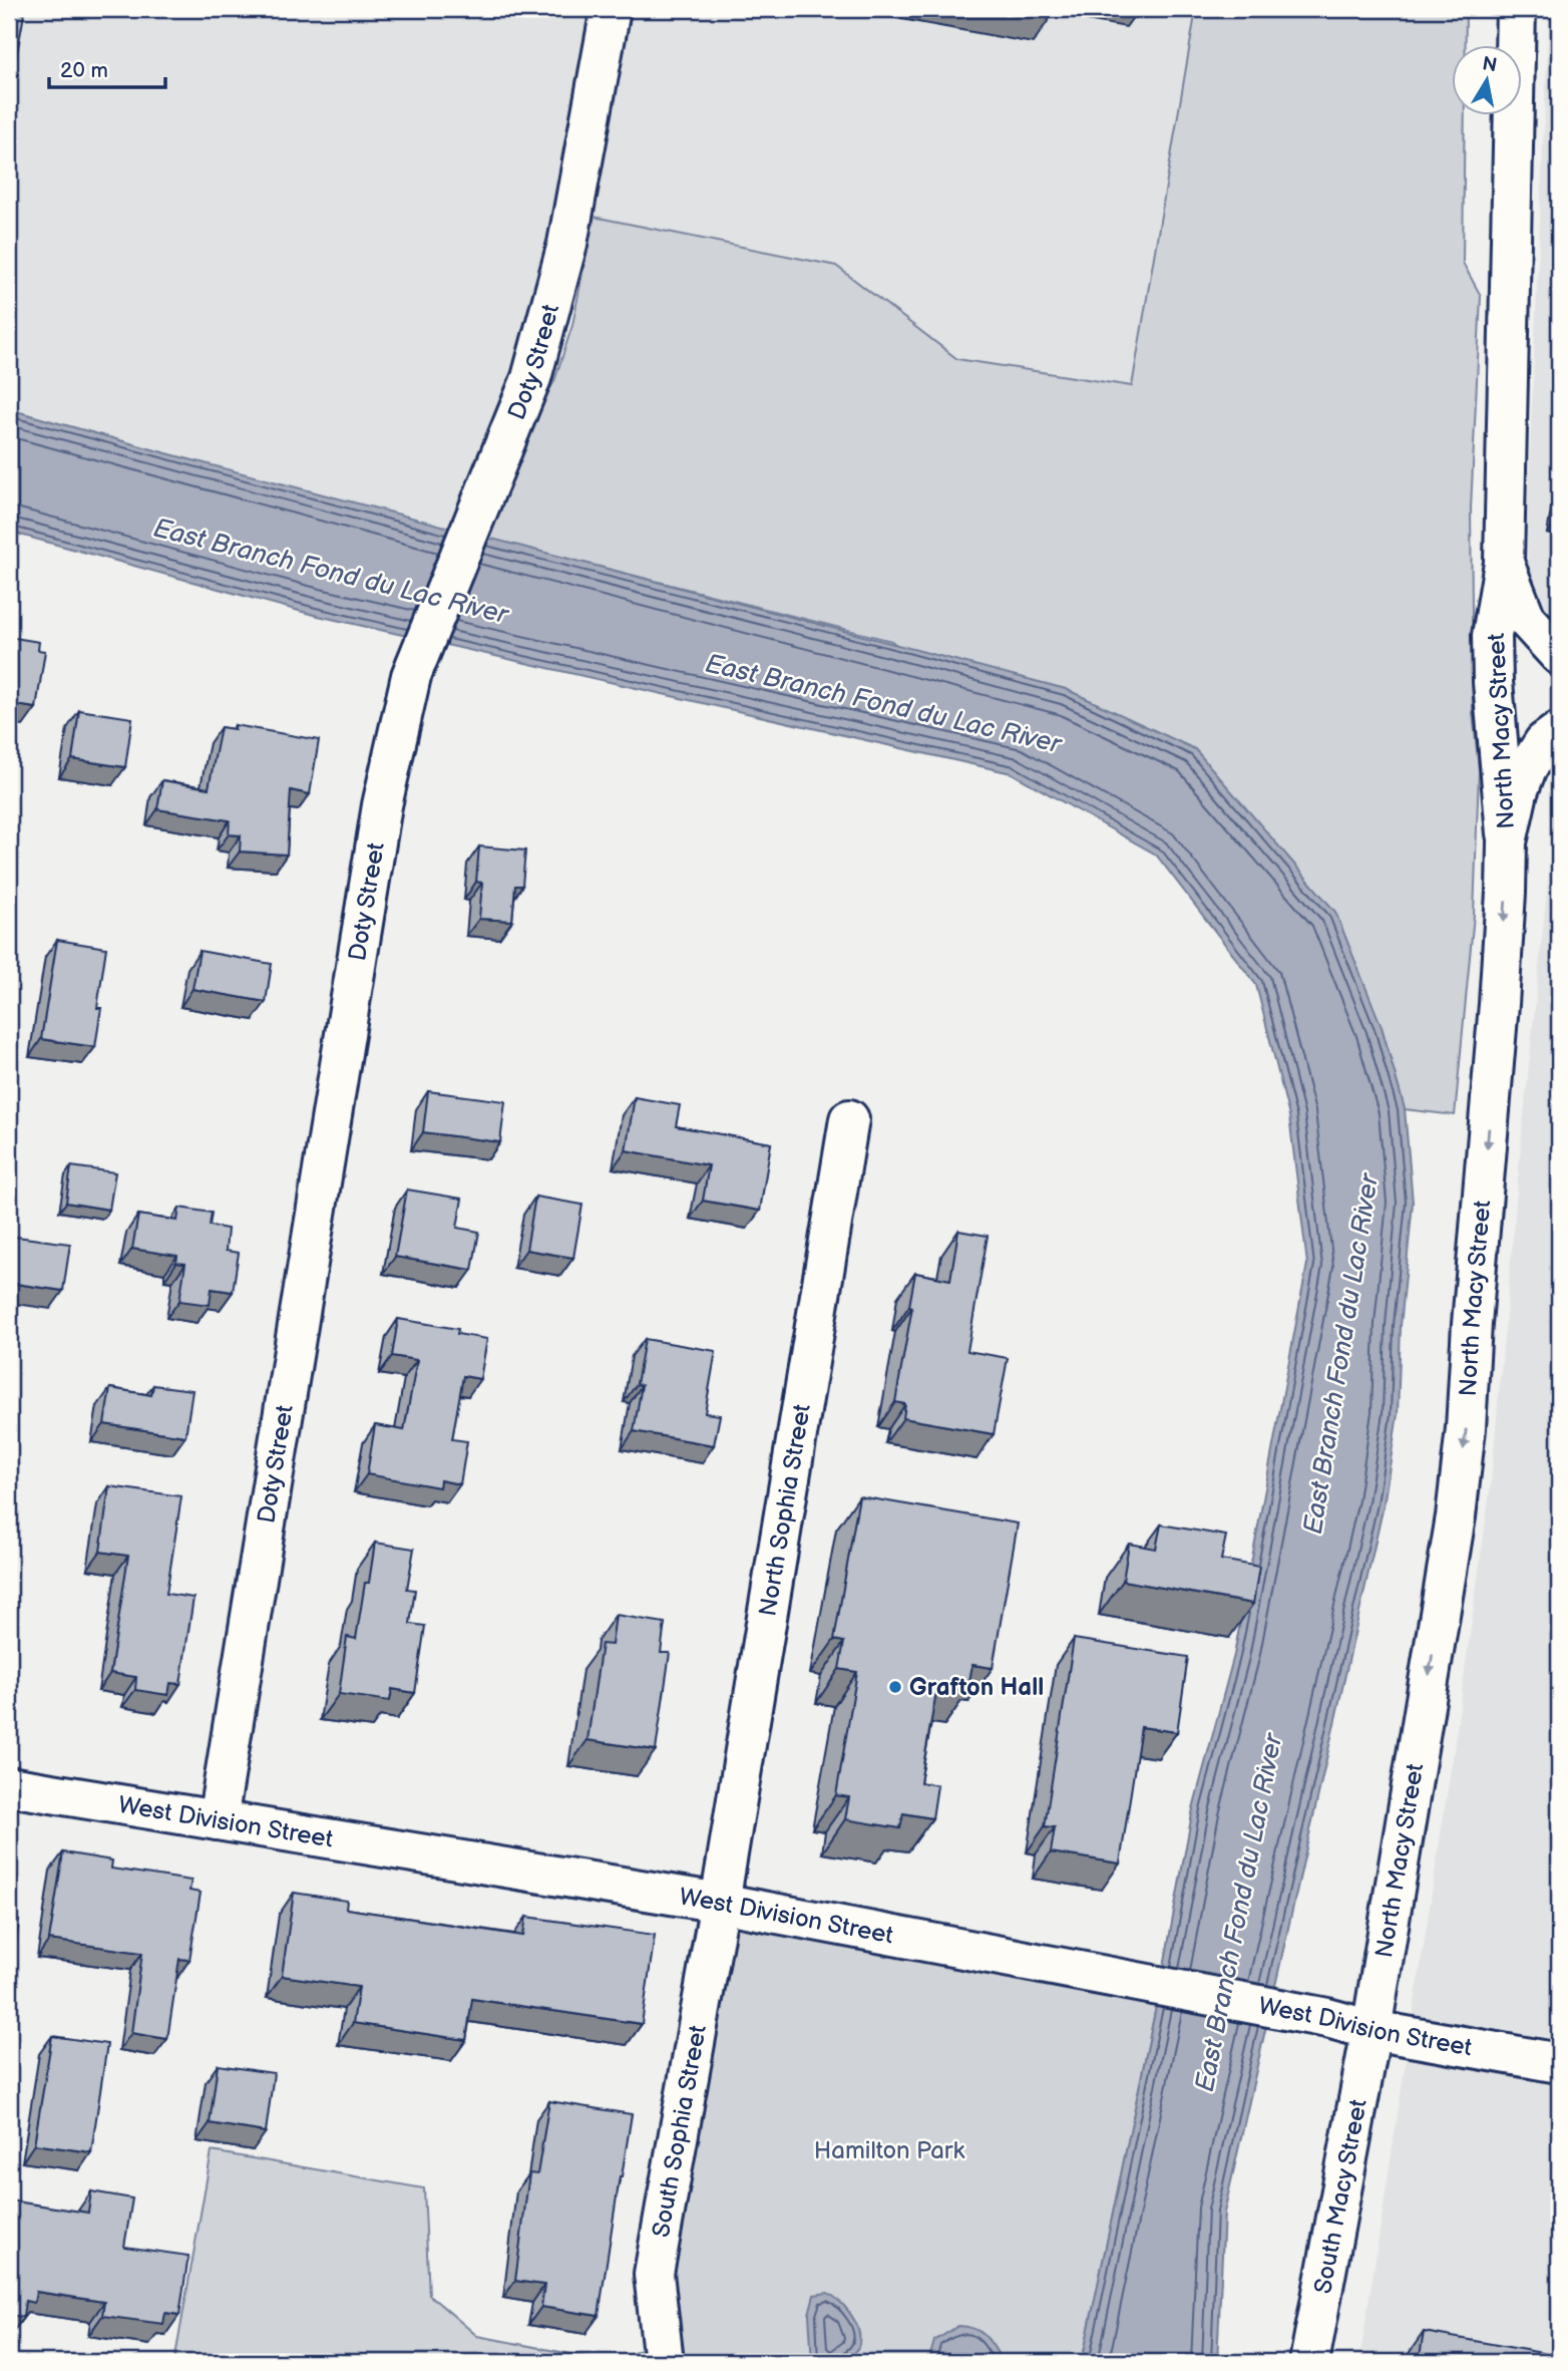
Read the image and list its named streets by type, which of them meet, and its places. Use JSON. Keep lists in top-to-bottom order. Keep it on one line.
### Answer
{"streets":{"street":["Doty Street","North Macy Street","North Sophia Street","West Division Street","South Sophia Street","South Macy Street"]},"crossings":[["Doty Street","West Division Street"],["North Macy Street","West Division Street"],["North Macy Street","South Macy Street"],["North Sophia Street","West Division Street"],["North Sophia Street","South Sophia Street"],["West Division Street","South Sophia Street"],["West Division Street","South Macy Street"]],"one_way":["North Macy Street"],"water":["East Branch Fond du Lac River"],"parks":["Hamilton Park"],"places":["Grafton Hall"],"scale_bar":"20 m","north":"top"}
